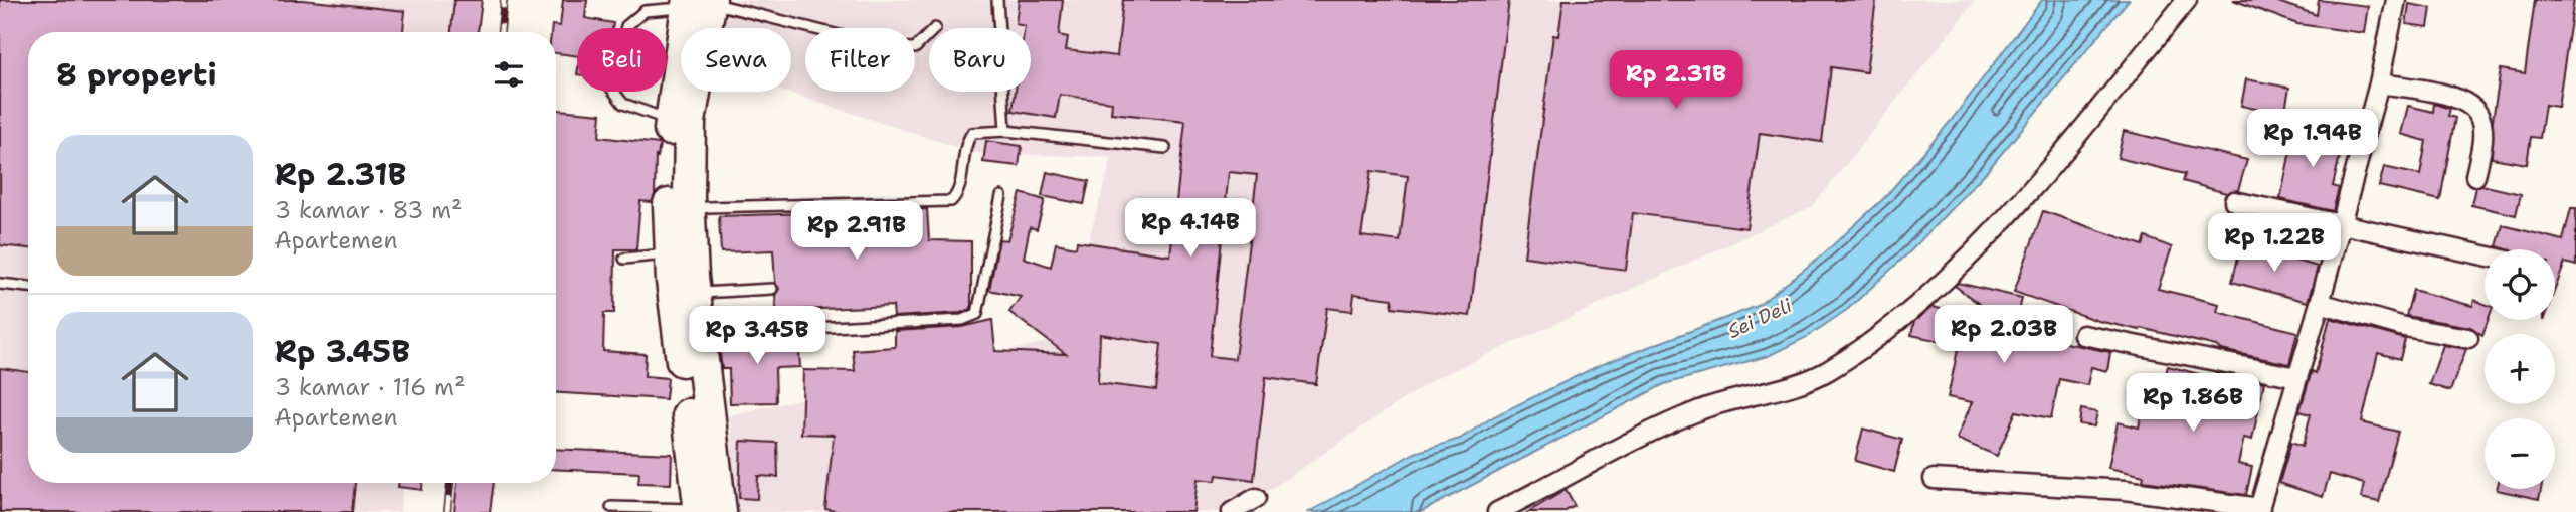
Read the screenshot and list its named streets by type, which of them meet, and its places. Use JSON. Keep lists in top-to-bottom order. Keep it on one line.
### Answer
{"water":["Sei Deli"],"page":{"chip":["Beli","Sewa","Filter","Baru"],"heading":"8 properti","price":["Rp 2.31B","Rp 1.94B","Rp 4.14B","Rp 2.91B","Rp 1.22B","Rp 2.03B","Rp 3.45B","Rp 1.86B"],"list":[{"name":"Rp 2.31B","note":"3 kamar · 83 m² · Apartemen"},{"name":"Rp 3.45B","note":"3 kamar · 116 m² · Apartemen"}],"map_buttons":["+","−"]}}
